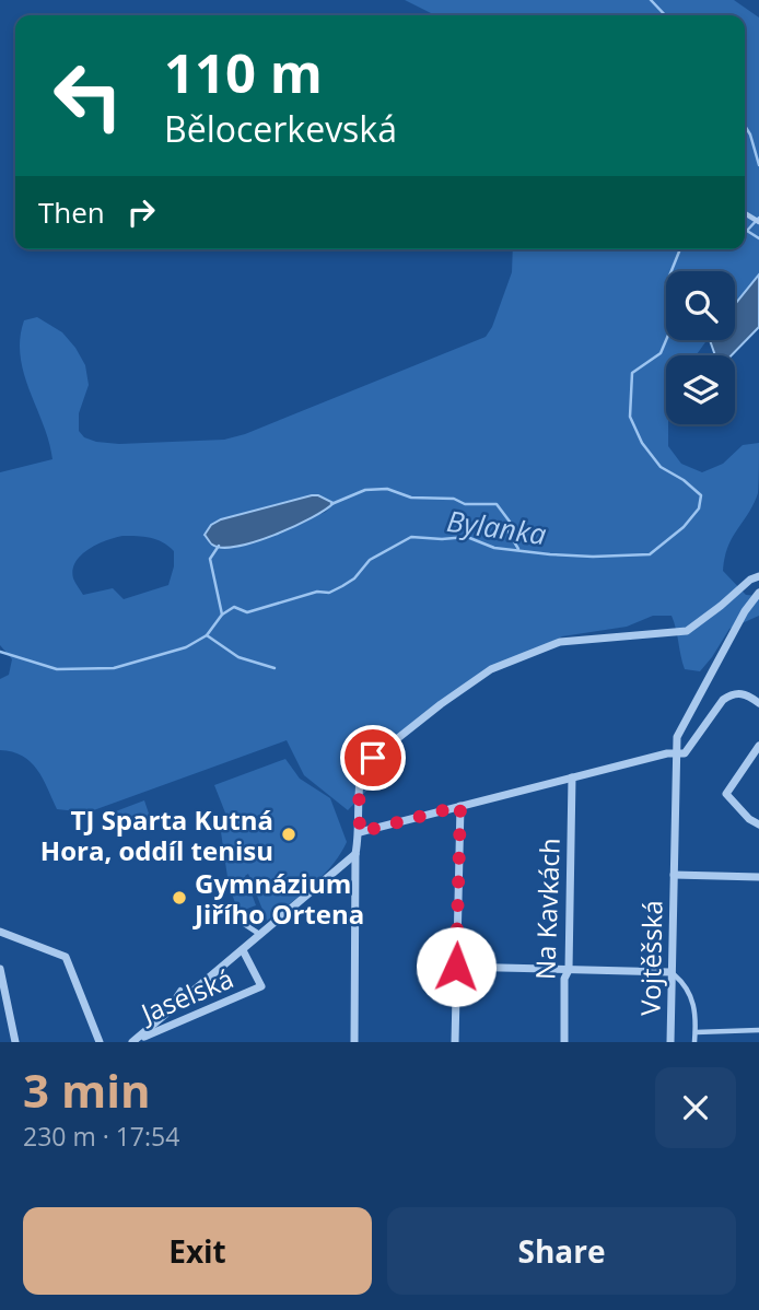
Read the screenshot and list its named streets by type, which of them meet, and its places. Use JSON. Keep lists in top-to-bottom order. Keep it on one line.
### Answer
{"streets":{"street":["Na Kavkách","Vojtěšská","Jaselská"]},"water":["Bylanka"],"places":["TJ Sparta Kutná Hora, oddíl tenisu","Gymnázium Jiřího Ortena"],"page":{"turn":["110 m","Bělocerkevská"],"then":"Then","heading":["3 min","230 m · 17:54"],"buttons":["Exit","Share"]}}
